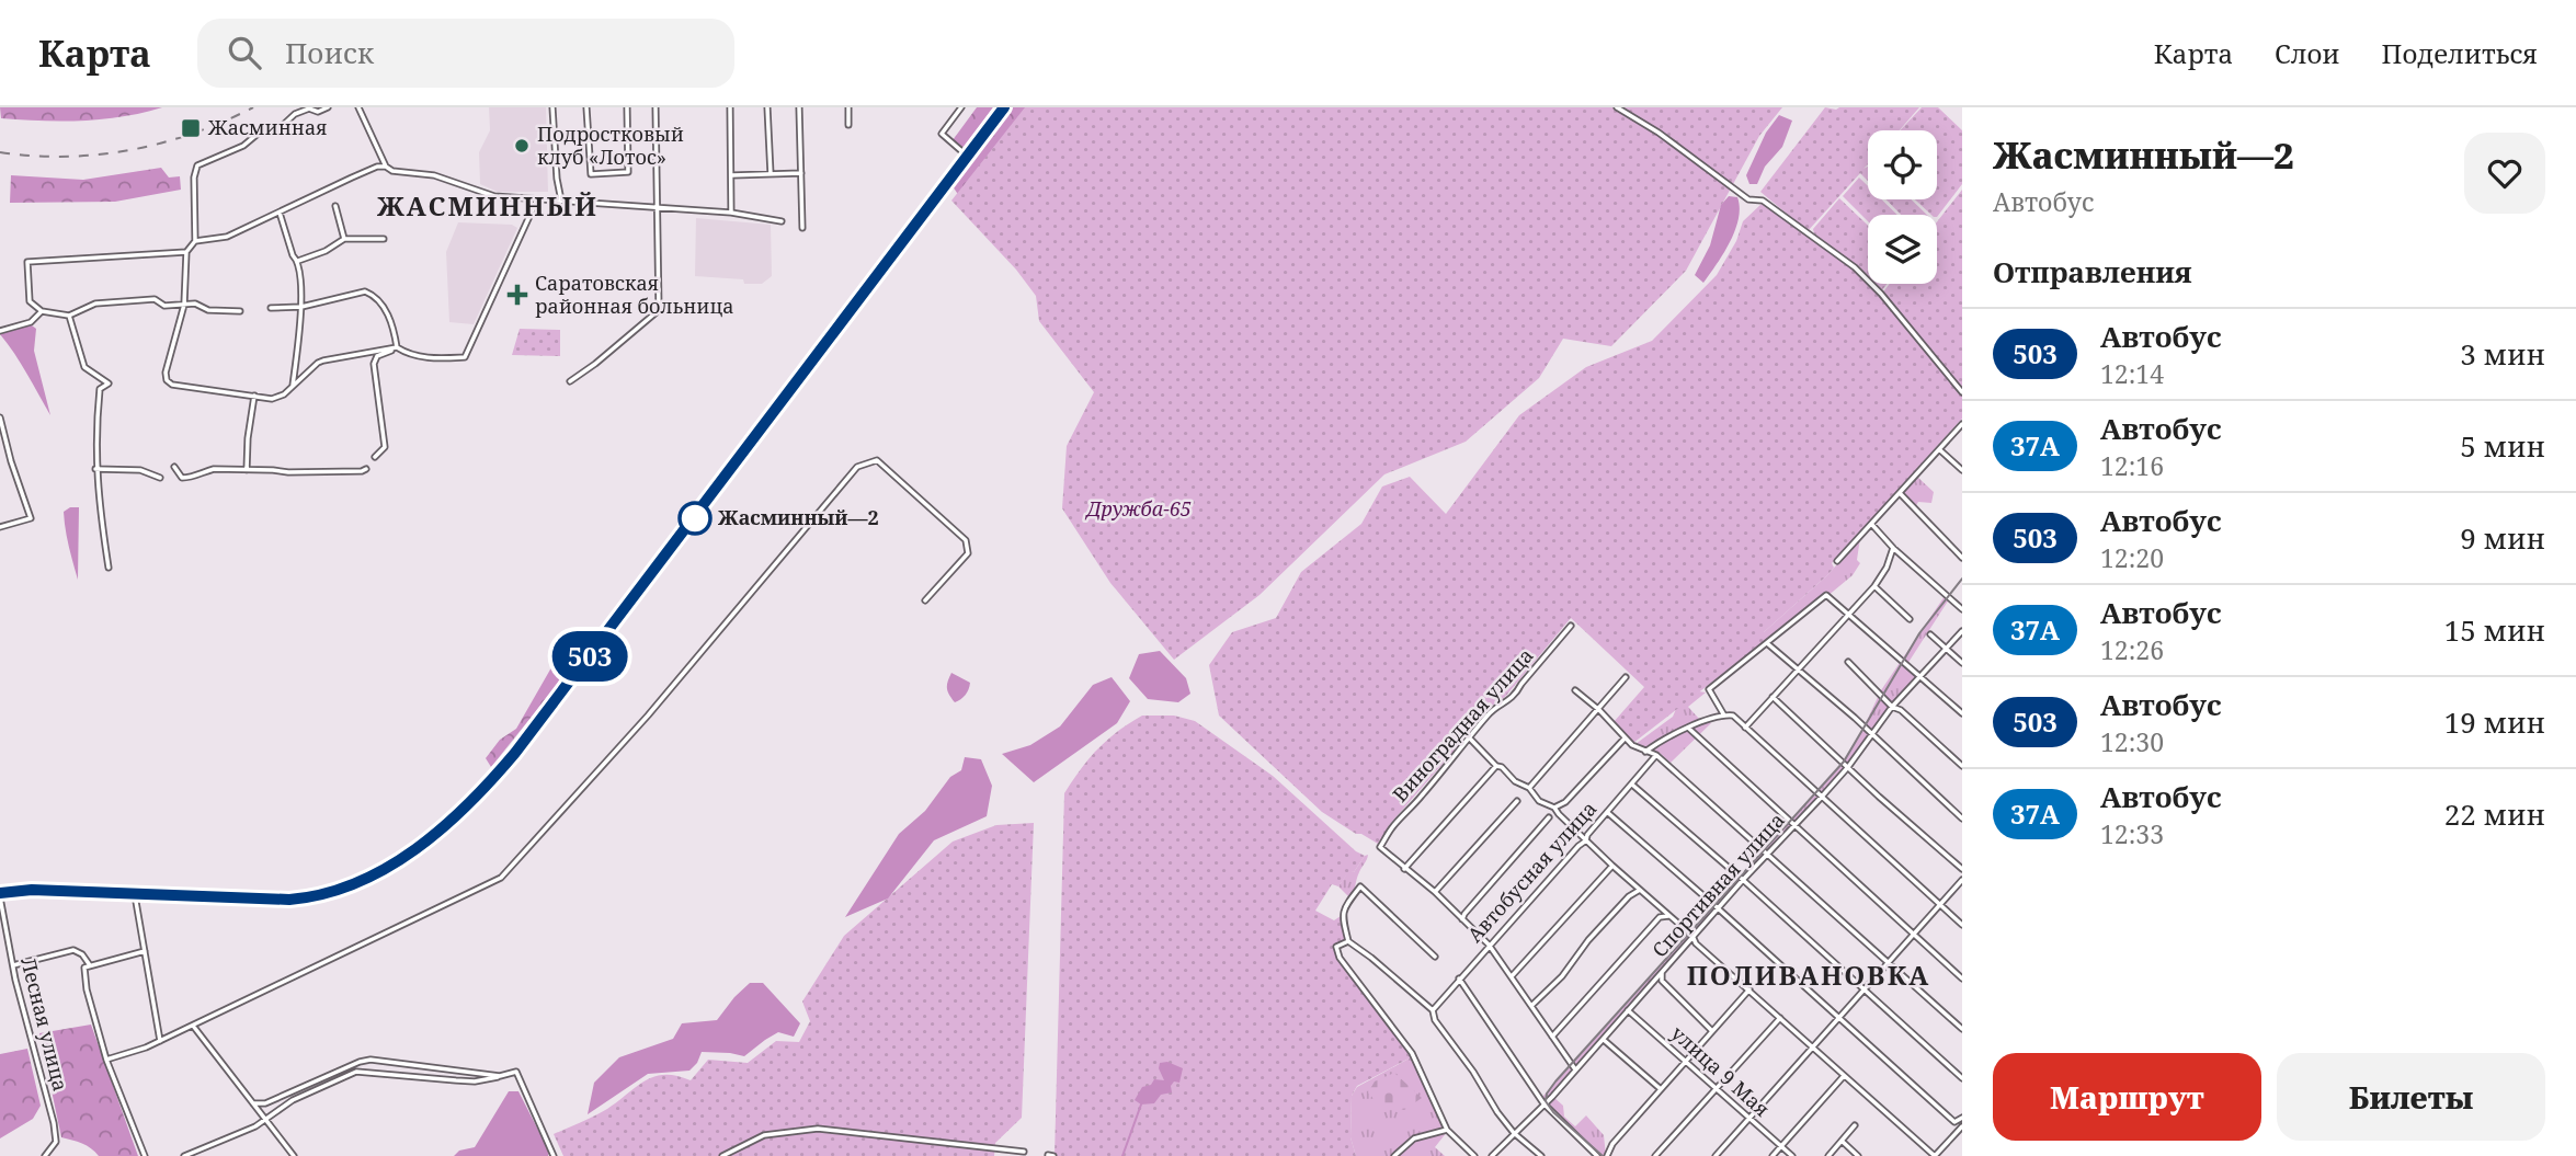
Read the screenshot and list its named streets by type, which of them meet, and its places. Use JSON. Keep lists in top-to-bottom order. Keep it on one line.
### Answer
{"streets":{"street":["Виноградная улица","Автобусная улица","Спортивная улица","Лесная улица","улица 9 Мая"]},"crossings":[["Спортивная улица","улица 9 Мая"]],"districts":["ЖАСМИННЫЙ","ПОЛИВАНОВКА"],"parks":["Дружба-65"],"places":{"transit":["Жасминная"],"other":["Подростковый клуб «Лотос»","Жасминный—2"],"health":["Саратовская районная больница"]},"lines":["bus line 503"],"page":{"header":"Карта","search":"Поиск","nav":["Карта","Слои","Поделиться"],"on_map":"503","heading":[["Жасминный—2","Автобус"],"Отправления"],"list":[{"mark":"503","name":"Автобус","note":"12:14","value":"3 мин"},{"mark":"37А","name":"Автобус","note":"12:16","value":"5 мин"},{"mark":"503","name":"Автобус","note":"12:20","value":"9 мин"},{"mark":"37А","name":"Автобус","note":"12:26","value":"15 мин"},{"mark":"503","name":"Автобус","note":"12:30","value":"19 мин"},{"mark":"37А","name":"Автобус","note":"12:33","value":"22 мин"}],"buttons":["Маршрут","Билеты"]}}
